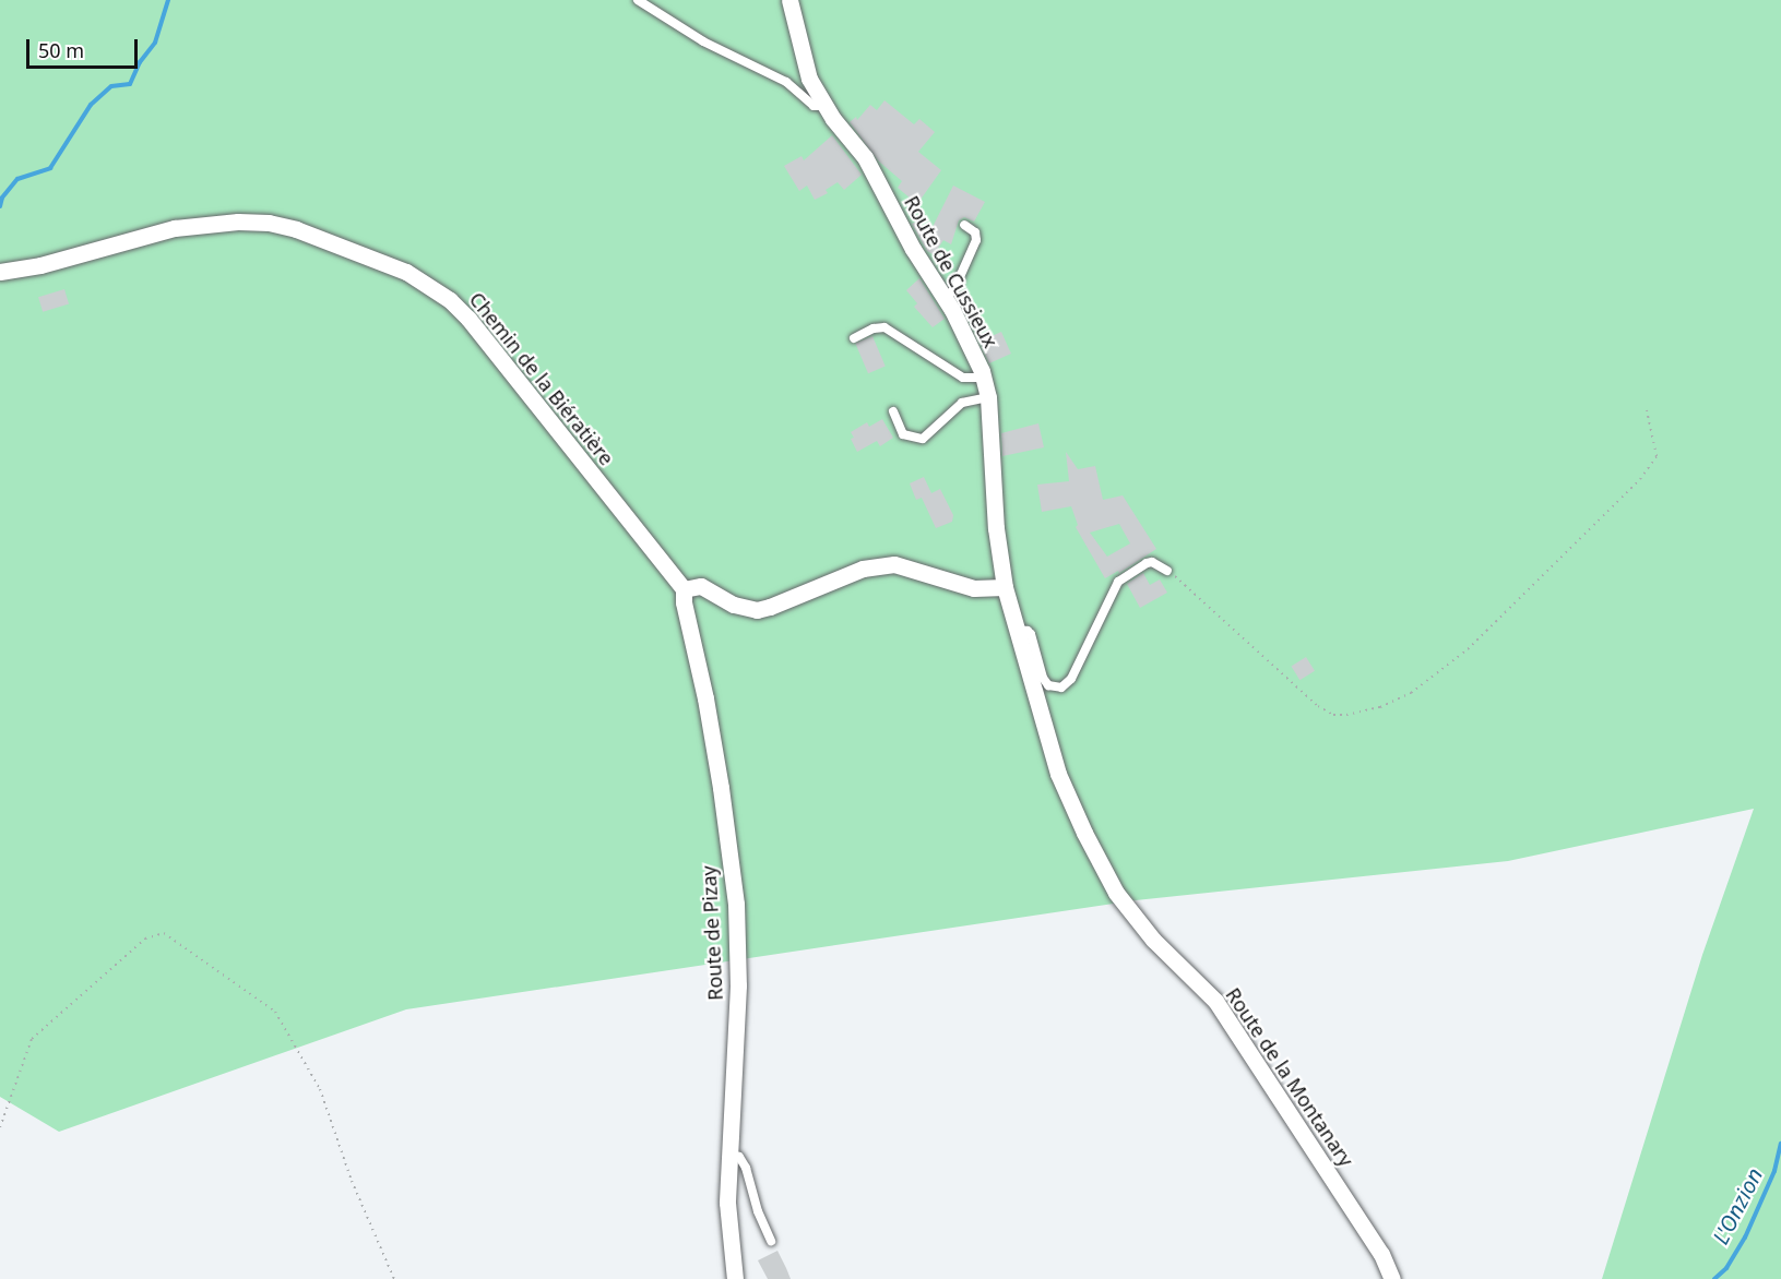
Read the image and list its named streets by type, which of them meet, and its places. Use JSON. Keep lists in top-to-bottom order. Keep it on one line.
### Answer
{"streets":{"street":["Route de Cussieux","Chemin de la Biératière","Route de Pizay","Route de la Montanary"]},"crossings":[["Route de Cussieux","Route de la Montanary"],["Chemin de la Biératière","Route de Pizay"]],"water":["L'Onzion"],"scale_bar":"50 m"}
